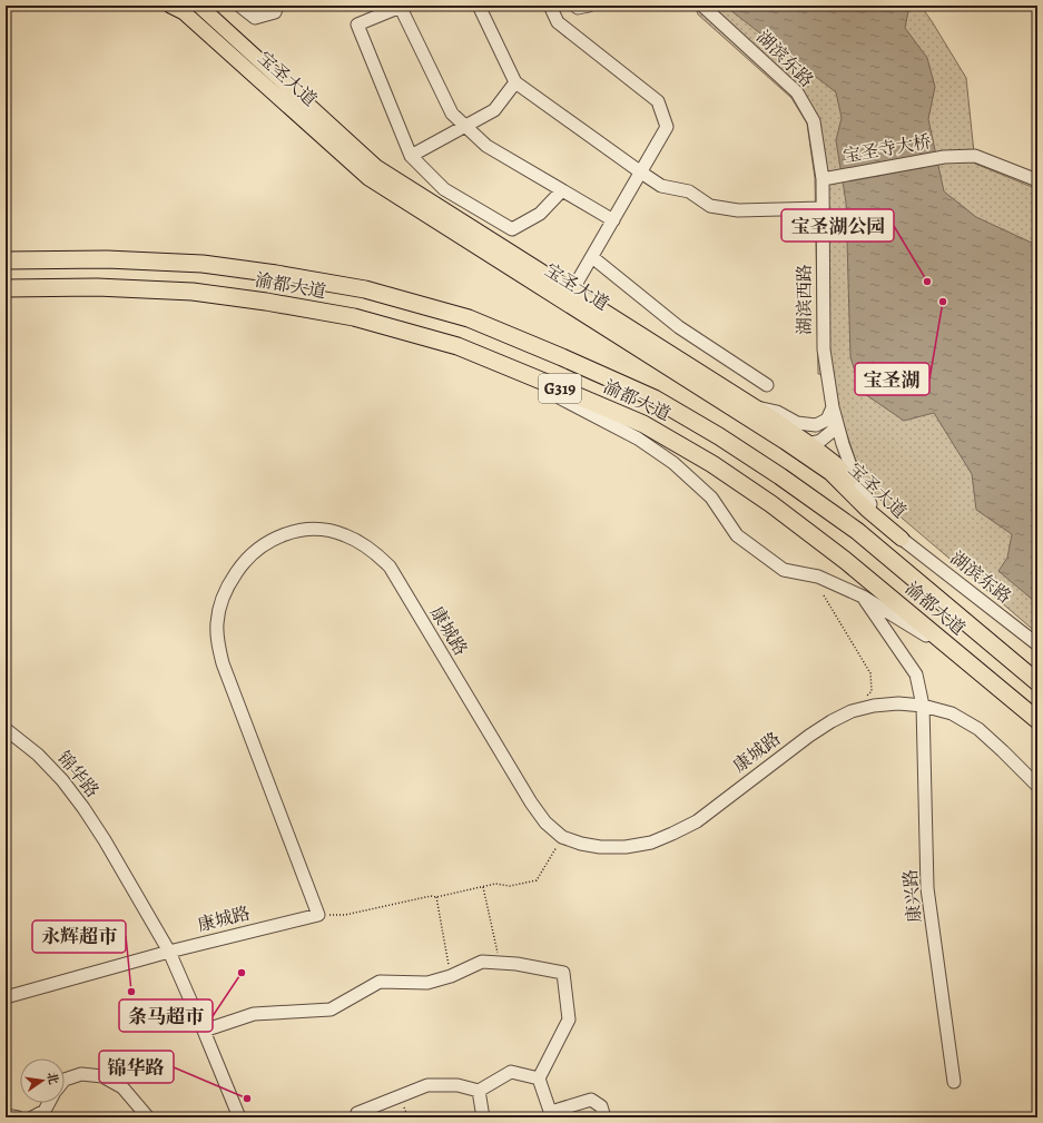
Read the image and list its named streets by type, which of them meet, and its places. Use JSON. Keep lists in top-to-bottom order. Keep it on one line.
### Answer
{"streets":{"highway":["渝都大道","G319"],"main road":["宝圣大道"],"street":["湖滨东路","宝圣寺大桥","湖滨西路","康城路","锦华路","康兴路"]},"crossings":[["湖滨东路","宝圣大道"],["湖滨东路","宝圣寺大桥"],["湖滨东路","湖滨西路"],["宝圣大道","湖滨西路"],["宝圣寺大桥","湖滨西路"],["康城路","锦华路"],["康城路","康兴路"]],"places":["宝圣湖公园","宝圣湖","条马超市","永辉超市","锦华路"],"north":"right"}
